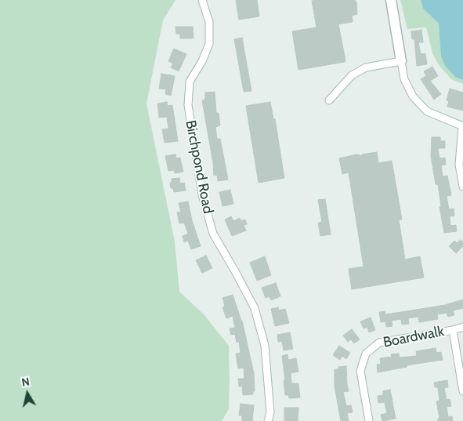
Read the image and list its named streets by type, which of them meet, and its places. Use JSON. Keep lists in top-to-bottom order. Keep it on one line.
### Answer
{"streets":{"street":["Birchpond Road","Boardwalk"]},"north":"top"}
